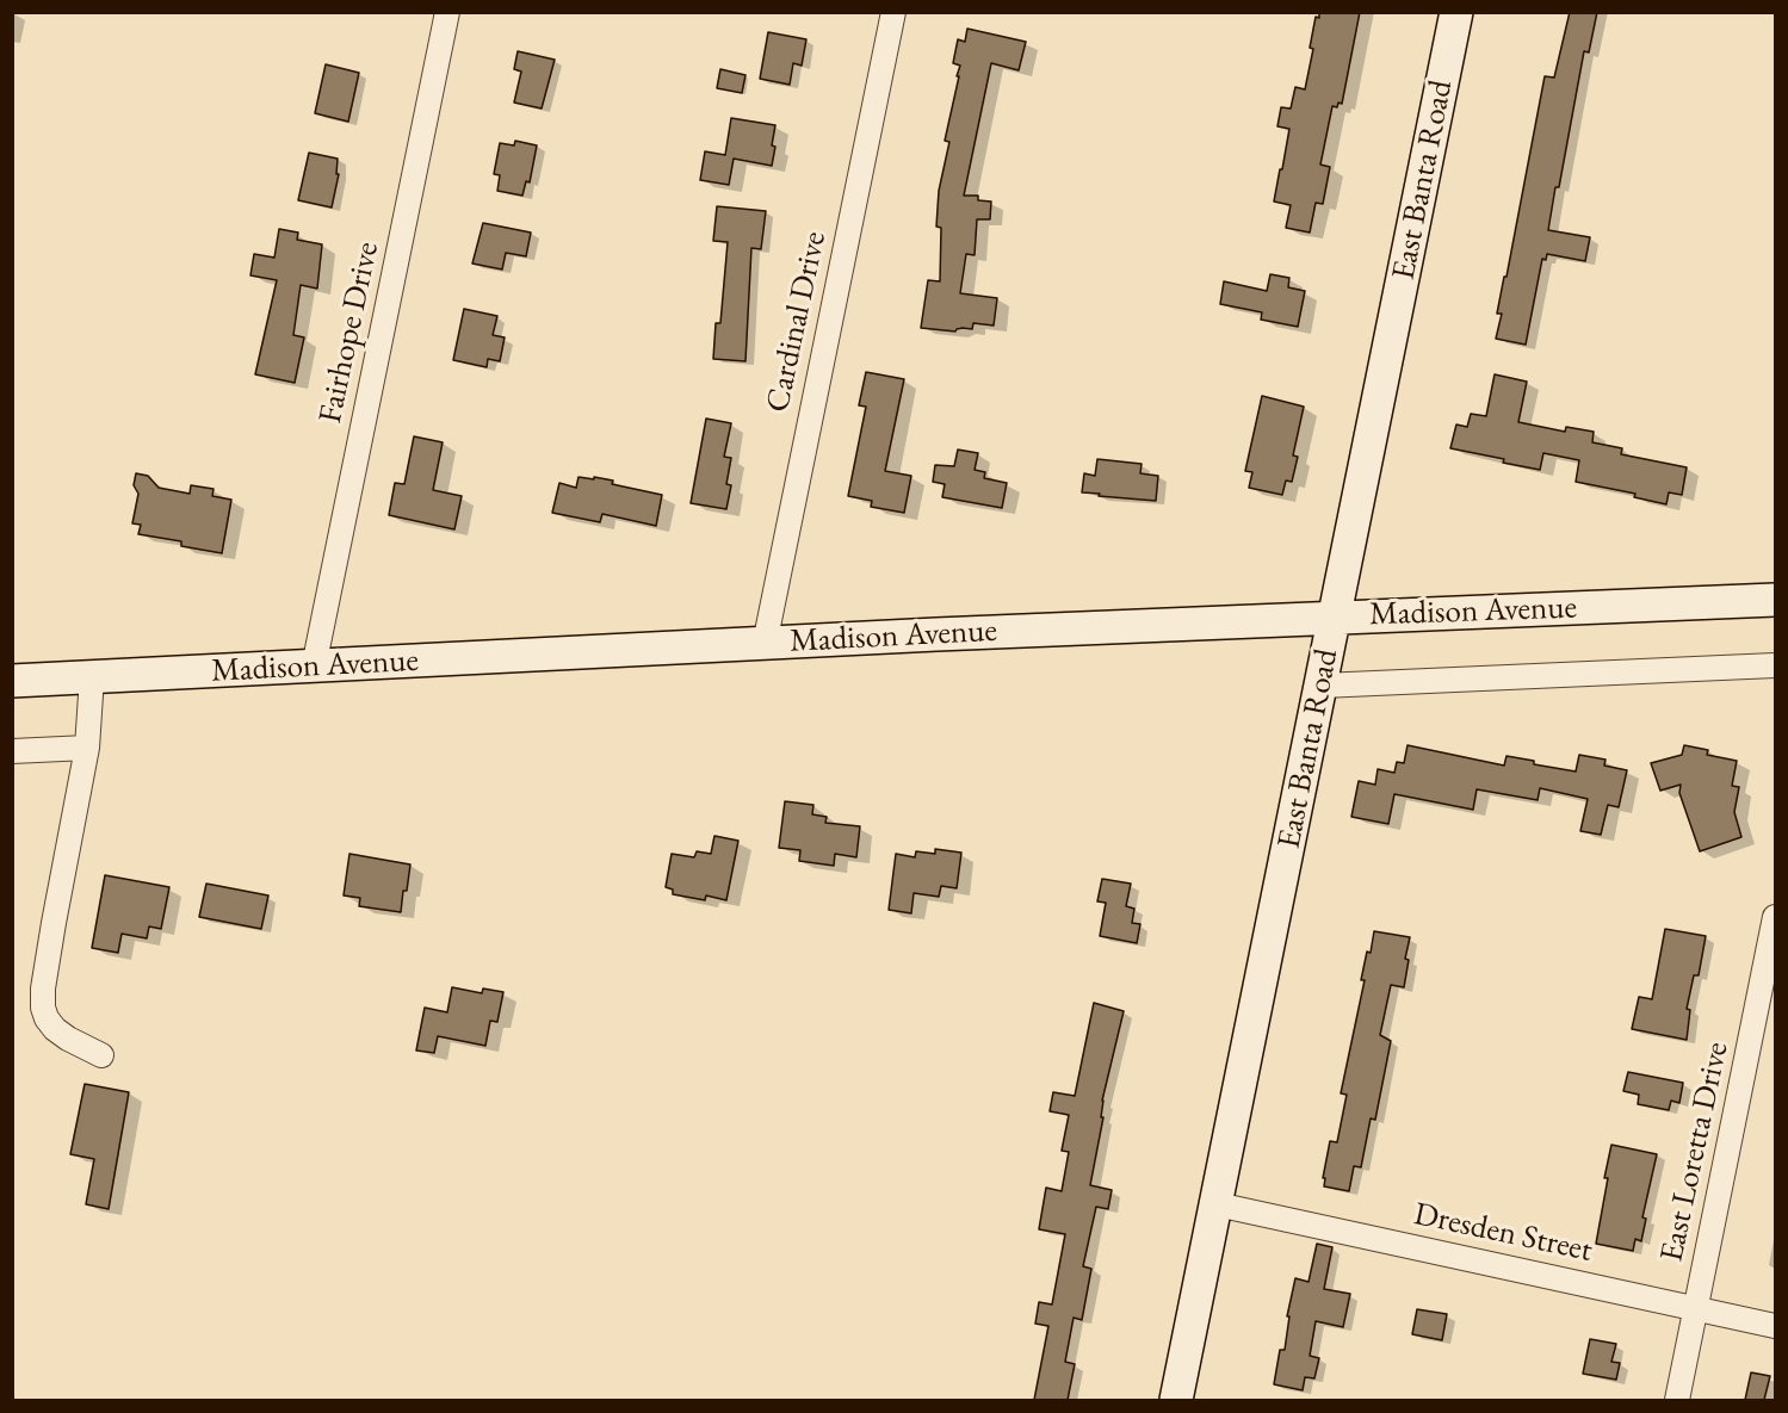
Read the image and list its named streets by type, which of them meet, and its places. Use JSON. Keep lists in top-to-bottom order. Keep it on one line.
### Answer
{"streets":{"main road":["East Banta Road","Madison Avenue"],"street":["Cardinal Drive","Fairhope Drive","East Loretta Drive","Dresden Street"]},"crossings":[["East Banta Road","Madison Avenue"],["East Banta Road","Dresden Street"],["Cardinal Drive","Madison Avenue"],["Fairhope Drive","Madison Avenue"],["East Loretta Drive","Dresden Street"]]}
